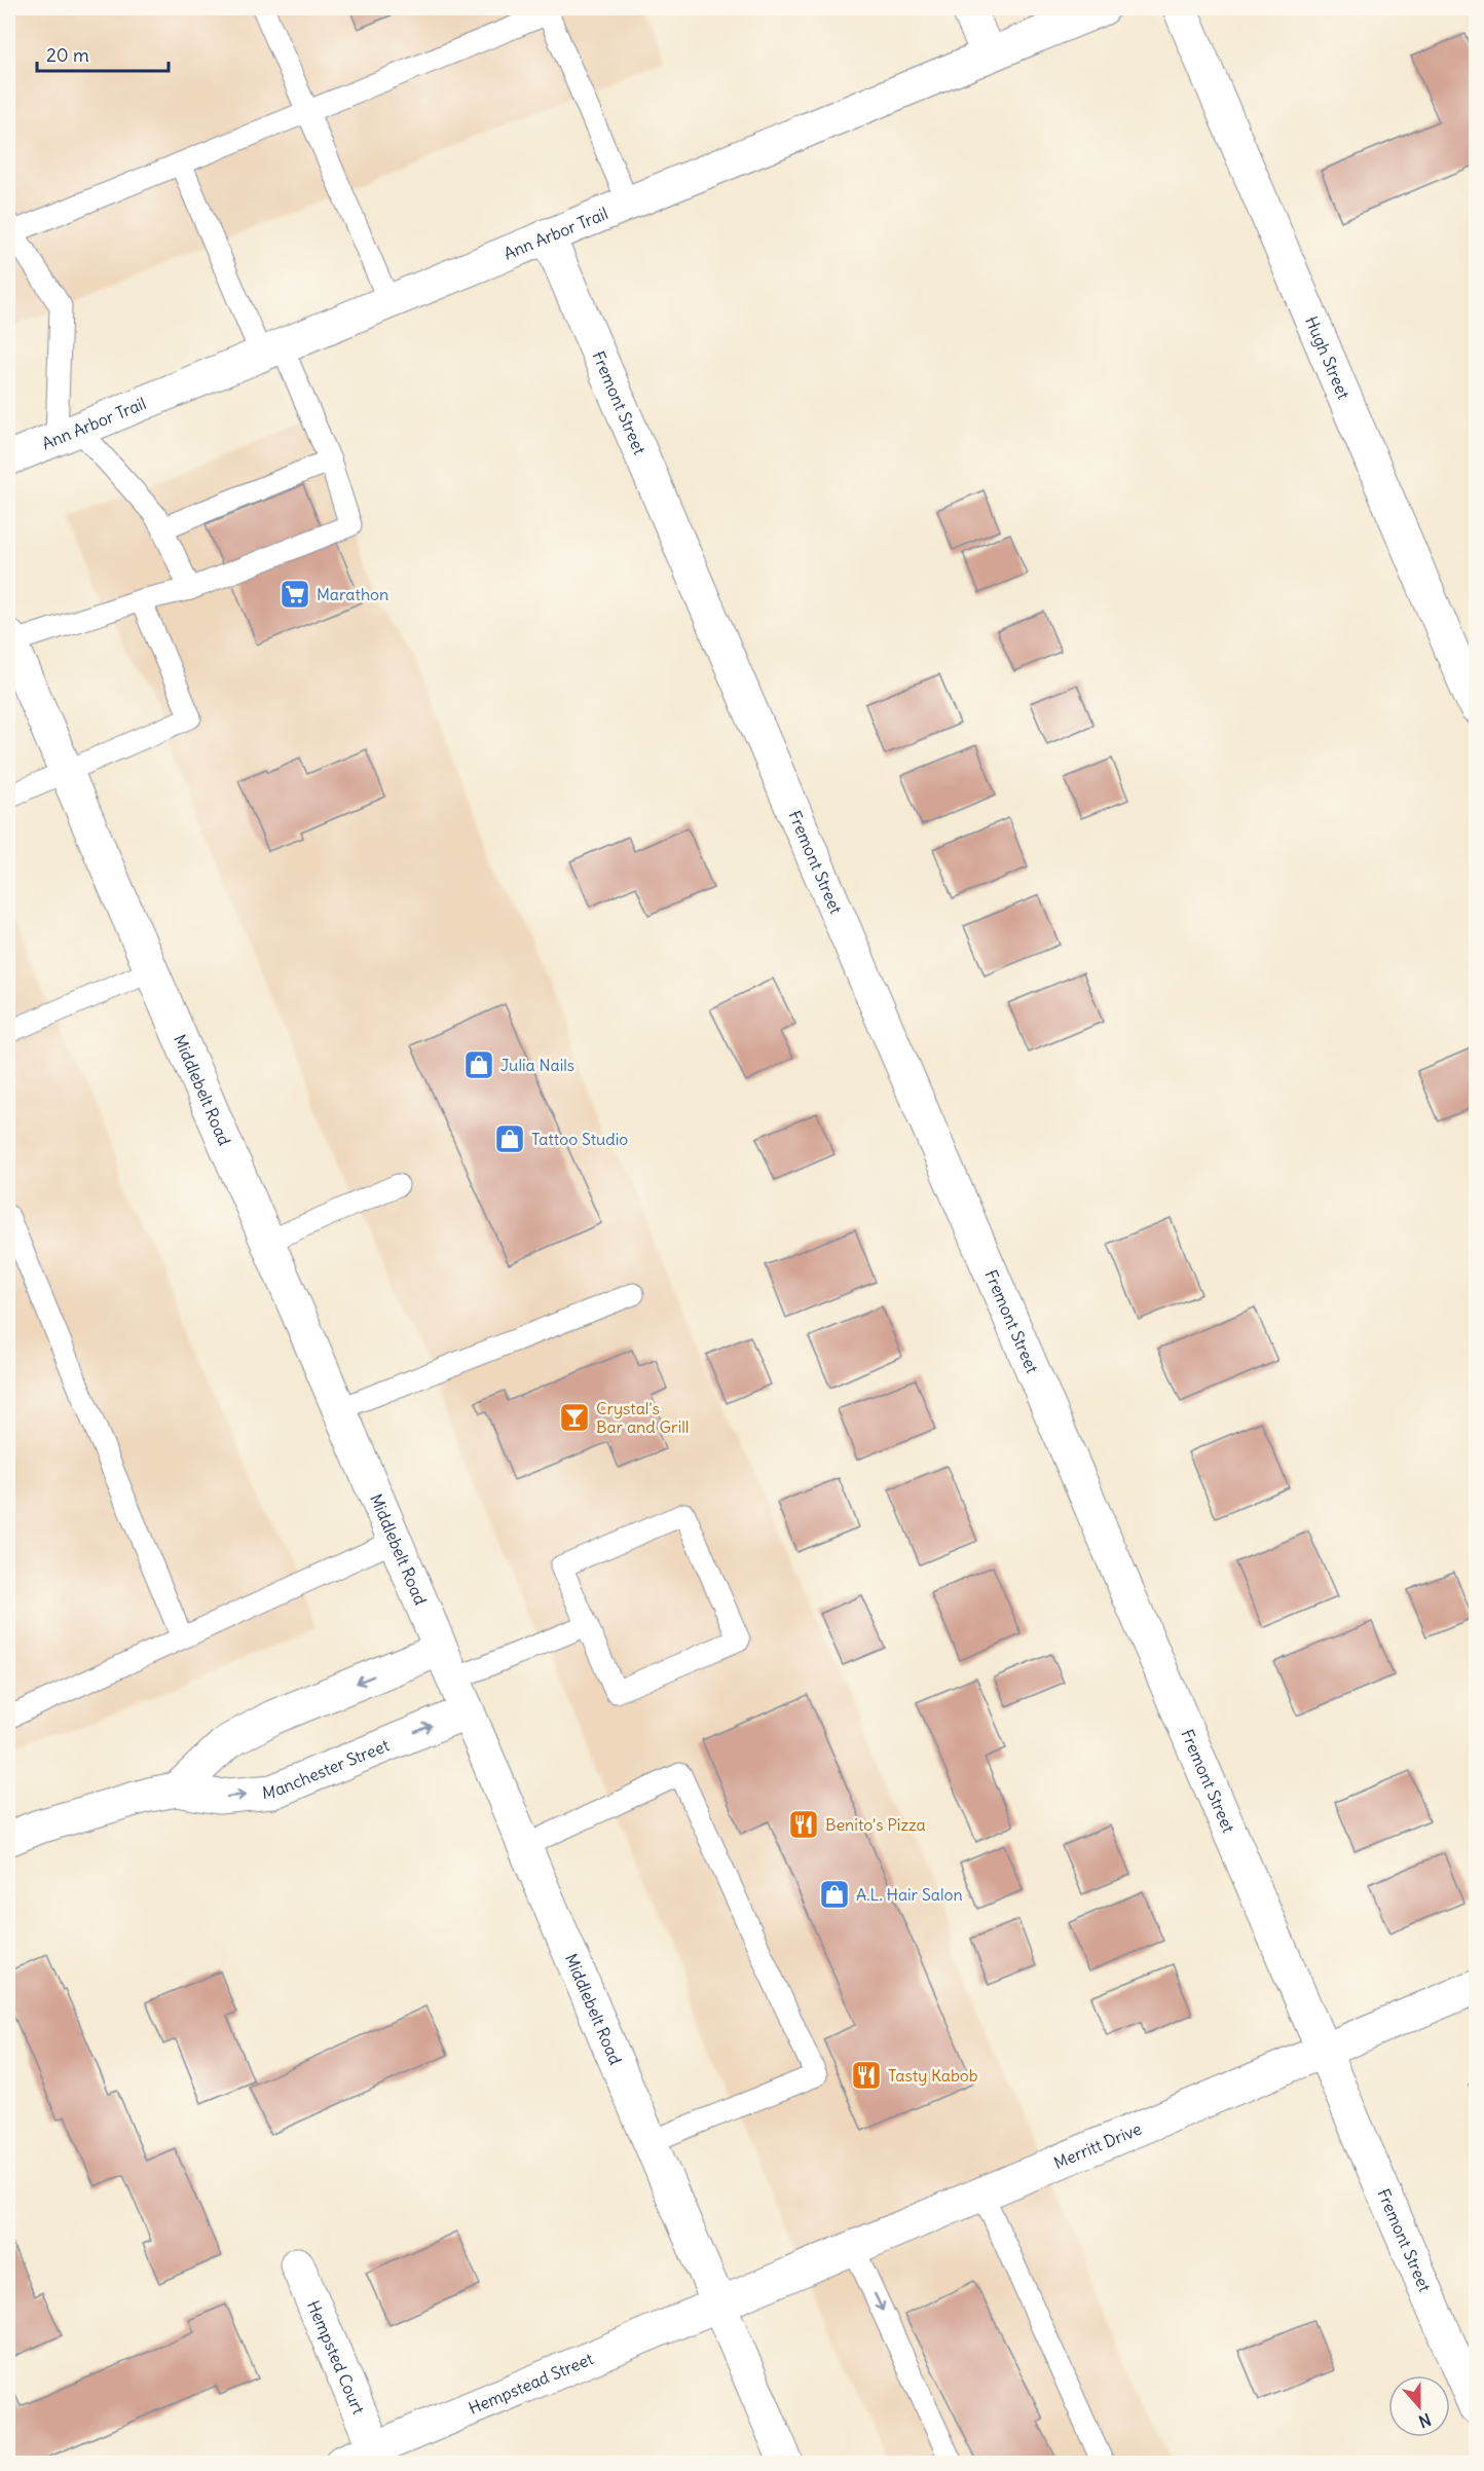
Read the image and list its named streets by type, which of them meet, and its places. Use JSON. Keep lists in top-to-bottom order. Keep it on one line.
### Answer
{"streets":{"street":["Ann Arbor Trail","Hugh Street","Fremont Street","Middlebelt Road","Manchester Street","Merritt Drive","Hempsted Court","Hempstead Street"]},"crossings":[["Ann Arbor Trail","Fremont Street"],["Fremont Street","Merritt Drive"],["Middlebelt Road","Manchester Street"],["Middlebelt Road","Merritt Drive"],["Middlebelt Road","Hempstead Street"],["Merritt Drive","Hempstead Street"],["Hempsted Court","Hempstead Street"]],"places":{"supermarket":["Marathon"],"shop":["Julia Nails","Tattoo Studio","A.L. Hair Salon"],"bar":["Crystal's Bar and Grill"],"restaurant":["Benito's Pizza","Tasty Kabob"]},"scale_bar":"20 m","north":"bottom"}
